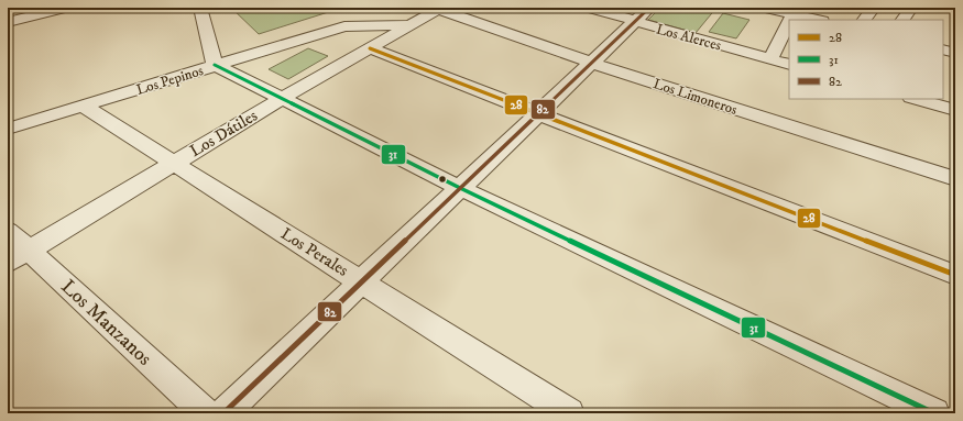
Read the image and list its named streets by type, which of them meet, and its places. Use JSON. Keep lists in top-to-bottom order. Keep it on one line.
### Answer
{"streets":{"street":["Los Alerces","Los Pepinos","Los Limoneros","Los Dátiles","Los Perales","Los Manzanos"]},"crossings":[["Los Pepinos","Los Dátiles"],["Los Pepinos","Los Perales"],["Los Limoneros","Los Dátiles"],["Los Dátiles","Los Perales"],["Los Dátiles","Los Manzanos"]],"lines":["transit line 82","transit line 28","transit line 31"],"legend":["28","31","82"]}
